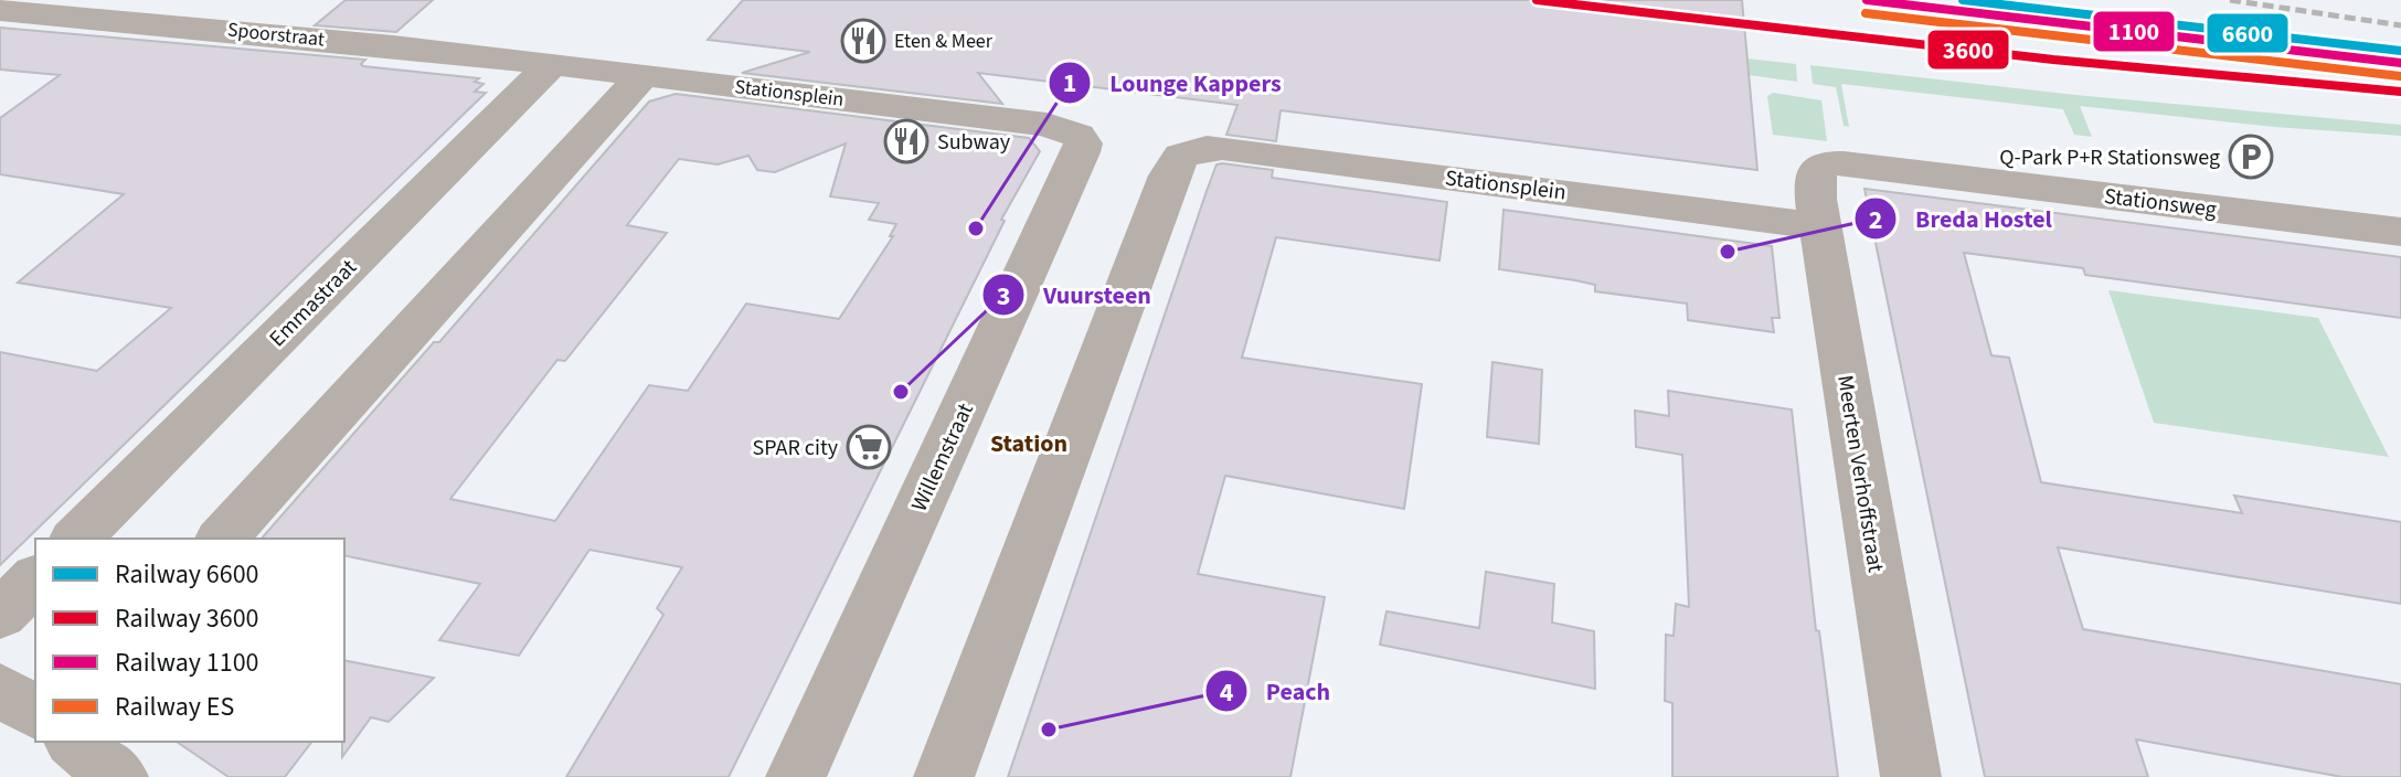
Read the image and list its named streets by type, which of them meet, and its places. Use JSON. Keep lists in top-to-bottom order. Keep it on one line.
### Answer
{"streets":{"street":["Spoorstraat","Stationsplein","Stationsweg","Emmastraat","Willemstraat","Meerten Verhoffstraat"]},"crossings":[["Spoorstraat","Stationsplein"],["Spoorstraat","Emmastraat"],["Stationsplein","Stationsweg"],["Stationsplein","Emmastraat"],["Stationsplein","Willemstraat"],["Stationsplein","Meerten Verhoffstraat"],["Stationsweg","Meerten Verhoffstraat"]],"districts":["Station"],"places":{"restaurant":["Eten & Meer","Subway"],"parking":["Q-Park P+R Stationsweg"],"other":["Lounge Kappers","Breda Hostel","Vuursteen","Peach"],"supermarket":["SPAR city"]},"lines":["rail line 6600","rail line 3600","rail line 1100","rail line ES"],"legend":["Railway 6600","Railway 3600","Railway 1100","Railway ES"]}
